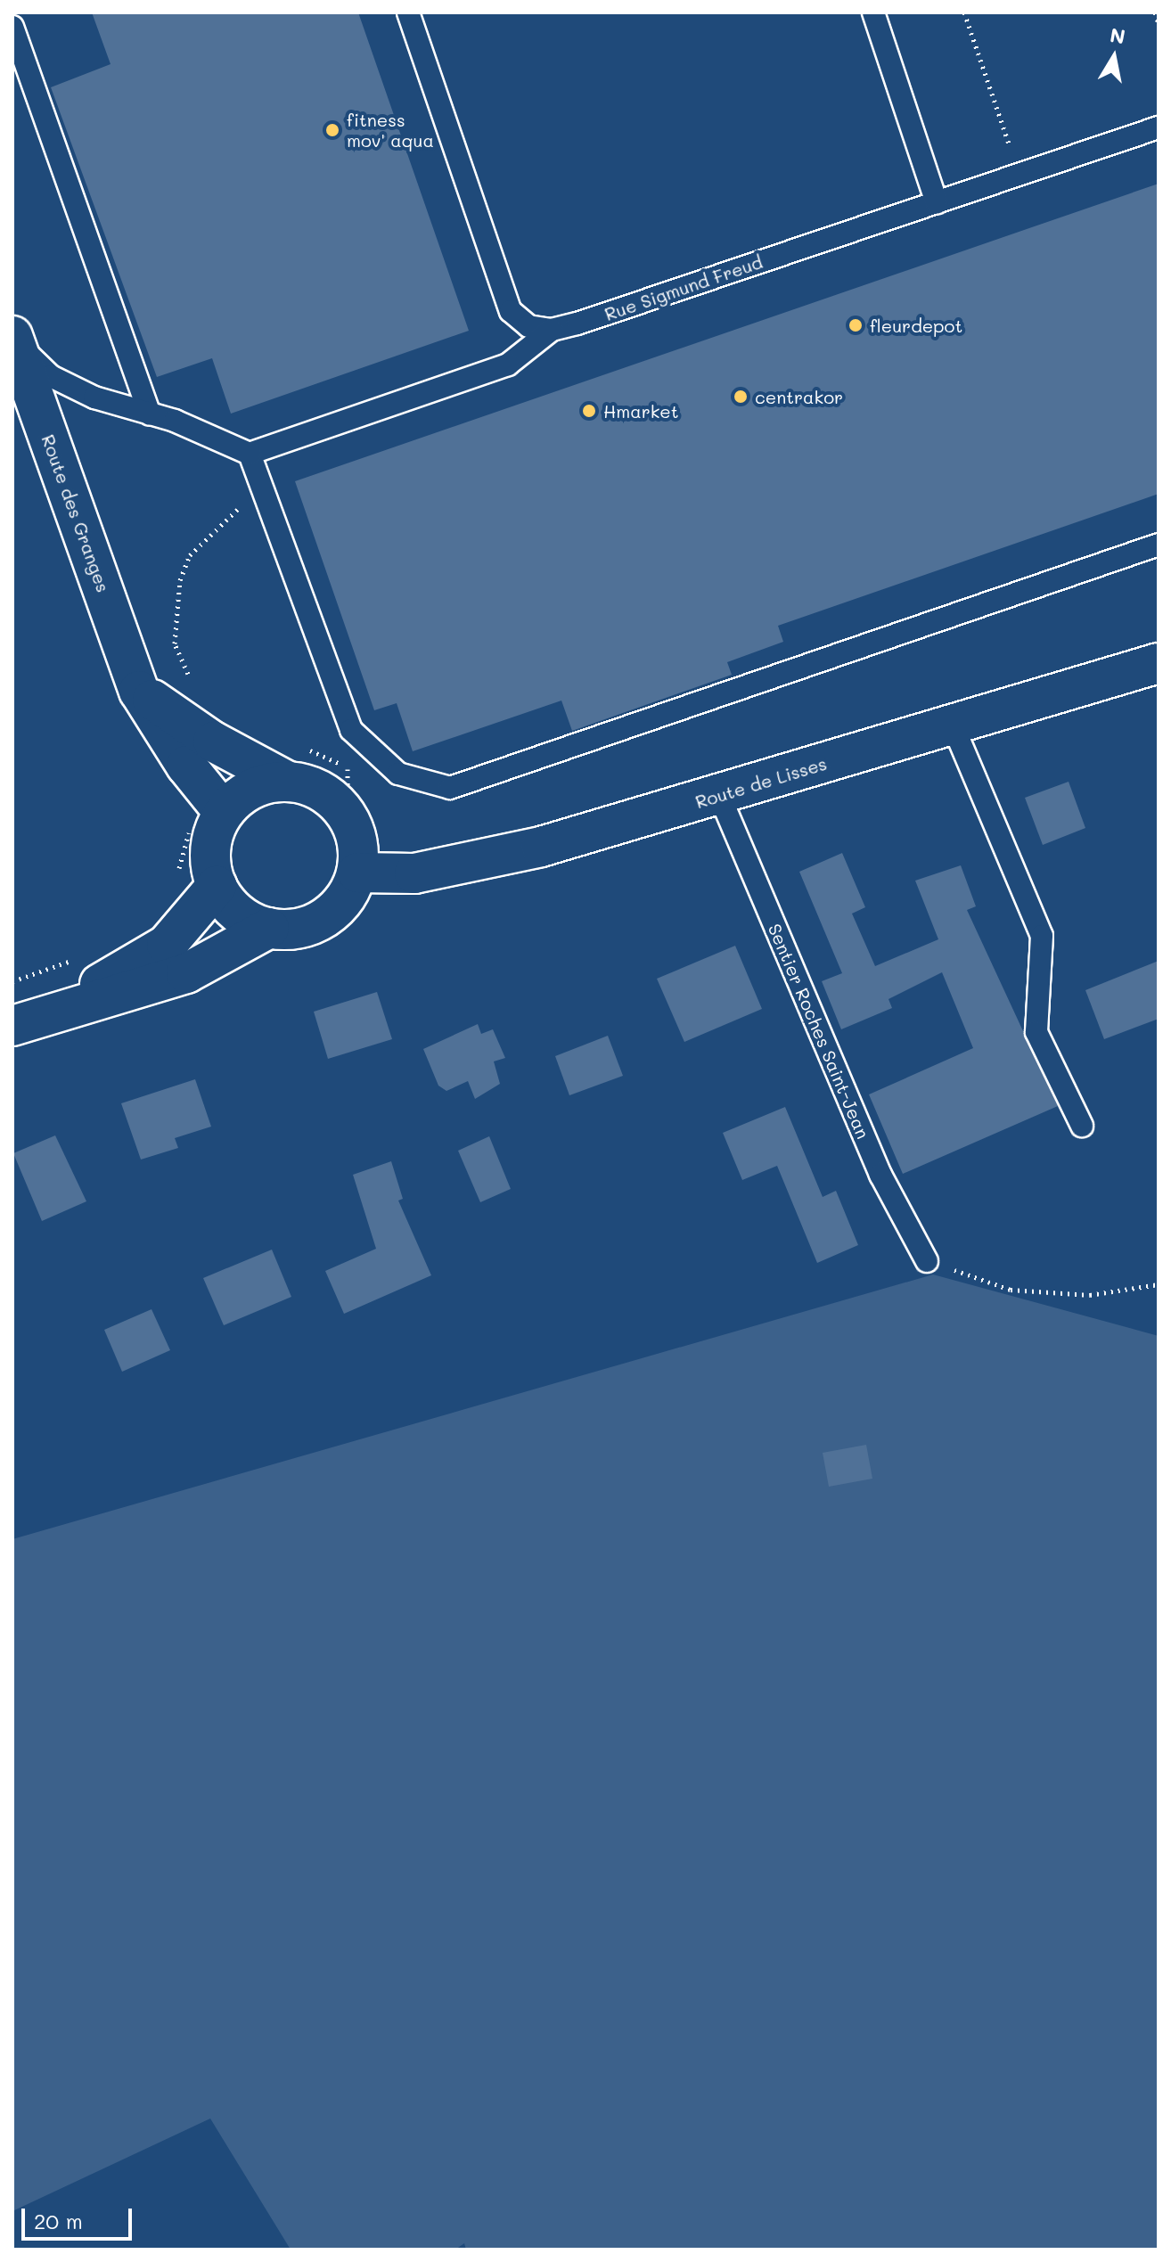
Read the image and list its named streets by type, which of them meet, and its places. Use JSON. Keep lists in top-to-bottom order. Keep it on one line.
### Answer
{"streets":{"street":["Route des Granges","Route de Lisses"],"lane":["Rue Sigmund Freud","Sentier Roches Saint-Jean"]},"crossings":[["Route des Granges","Route de Lisses"],["Route de Lisses","Sentier Roches Saint-Jean"]],"places":["fitness mov' aqua","fleurdepot","centrakor","Hmarket"],"scale_bar":"20 m","north":"top"}
